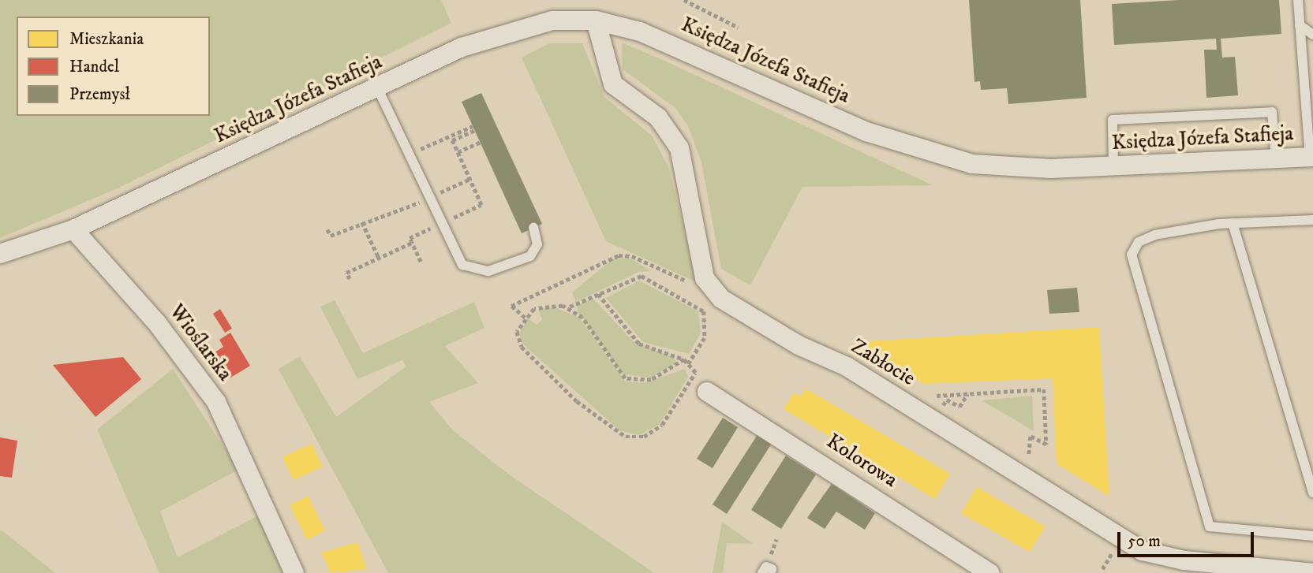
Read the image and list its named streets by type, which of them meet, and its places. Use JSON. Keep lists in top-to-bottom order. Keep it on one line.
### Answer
{"streets":{"street":["Księdza Józefa Stafieja","Wioślarska","Zabłocie","Kolorowa"]},"crossings":[["Księdza Józefa Stafieja","Wioślarska"]],"legend":["Mieszkania","Handel","Przemysł"],"scale_bar":"50 m"}
